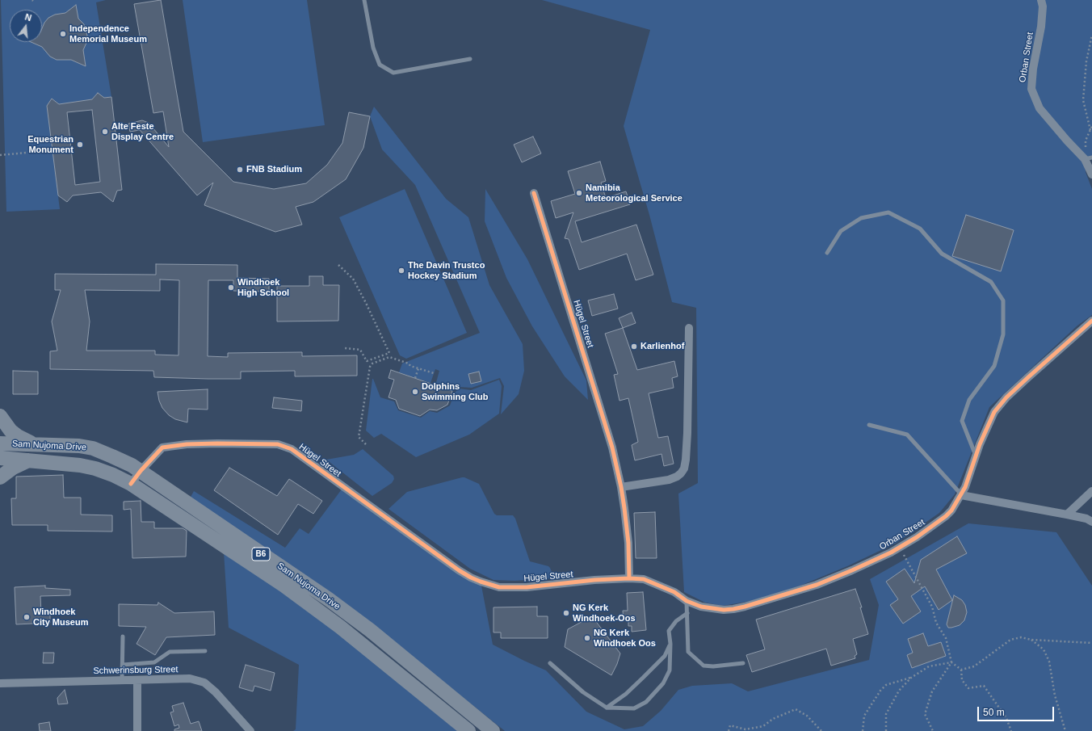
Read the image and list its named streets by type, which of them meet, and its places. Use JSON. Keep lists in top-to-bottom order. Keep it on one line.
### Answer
{"streets":{"highway":["Sam Nujoma Drive","B6"],"street":["Orban Street","Hügel Street","Schwerinsburg Street"]},"crossings":[["Orban Street","Hügel Street"],["Hügel Street","Sam Nujoma Drive"]],"places":["Independence Memorial Museum","Alte Feste Display Centre","Equestrian Monument","FNB Stadium","Namibia Meteorological Service","The Davin Trustco Hockey Stadium","Windhoek High School","Karlienhof","Dolphins Swimming Club","NG Kerk Windhoek-Oos","Windhoek City Museum","NG Kerk Windhoek Oos"],"scale_bar":"50 m","north":"top"}
